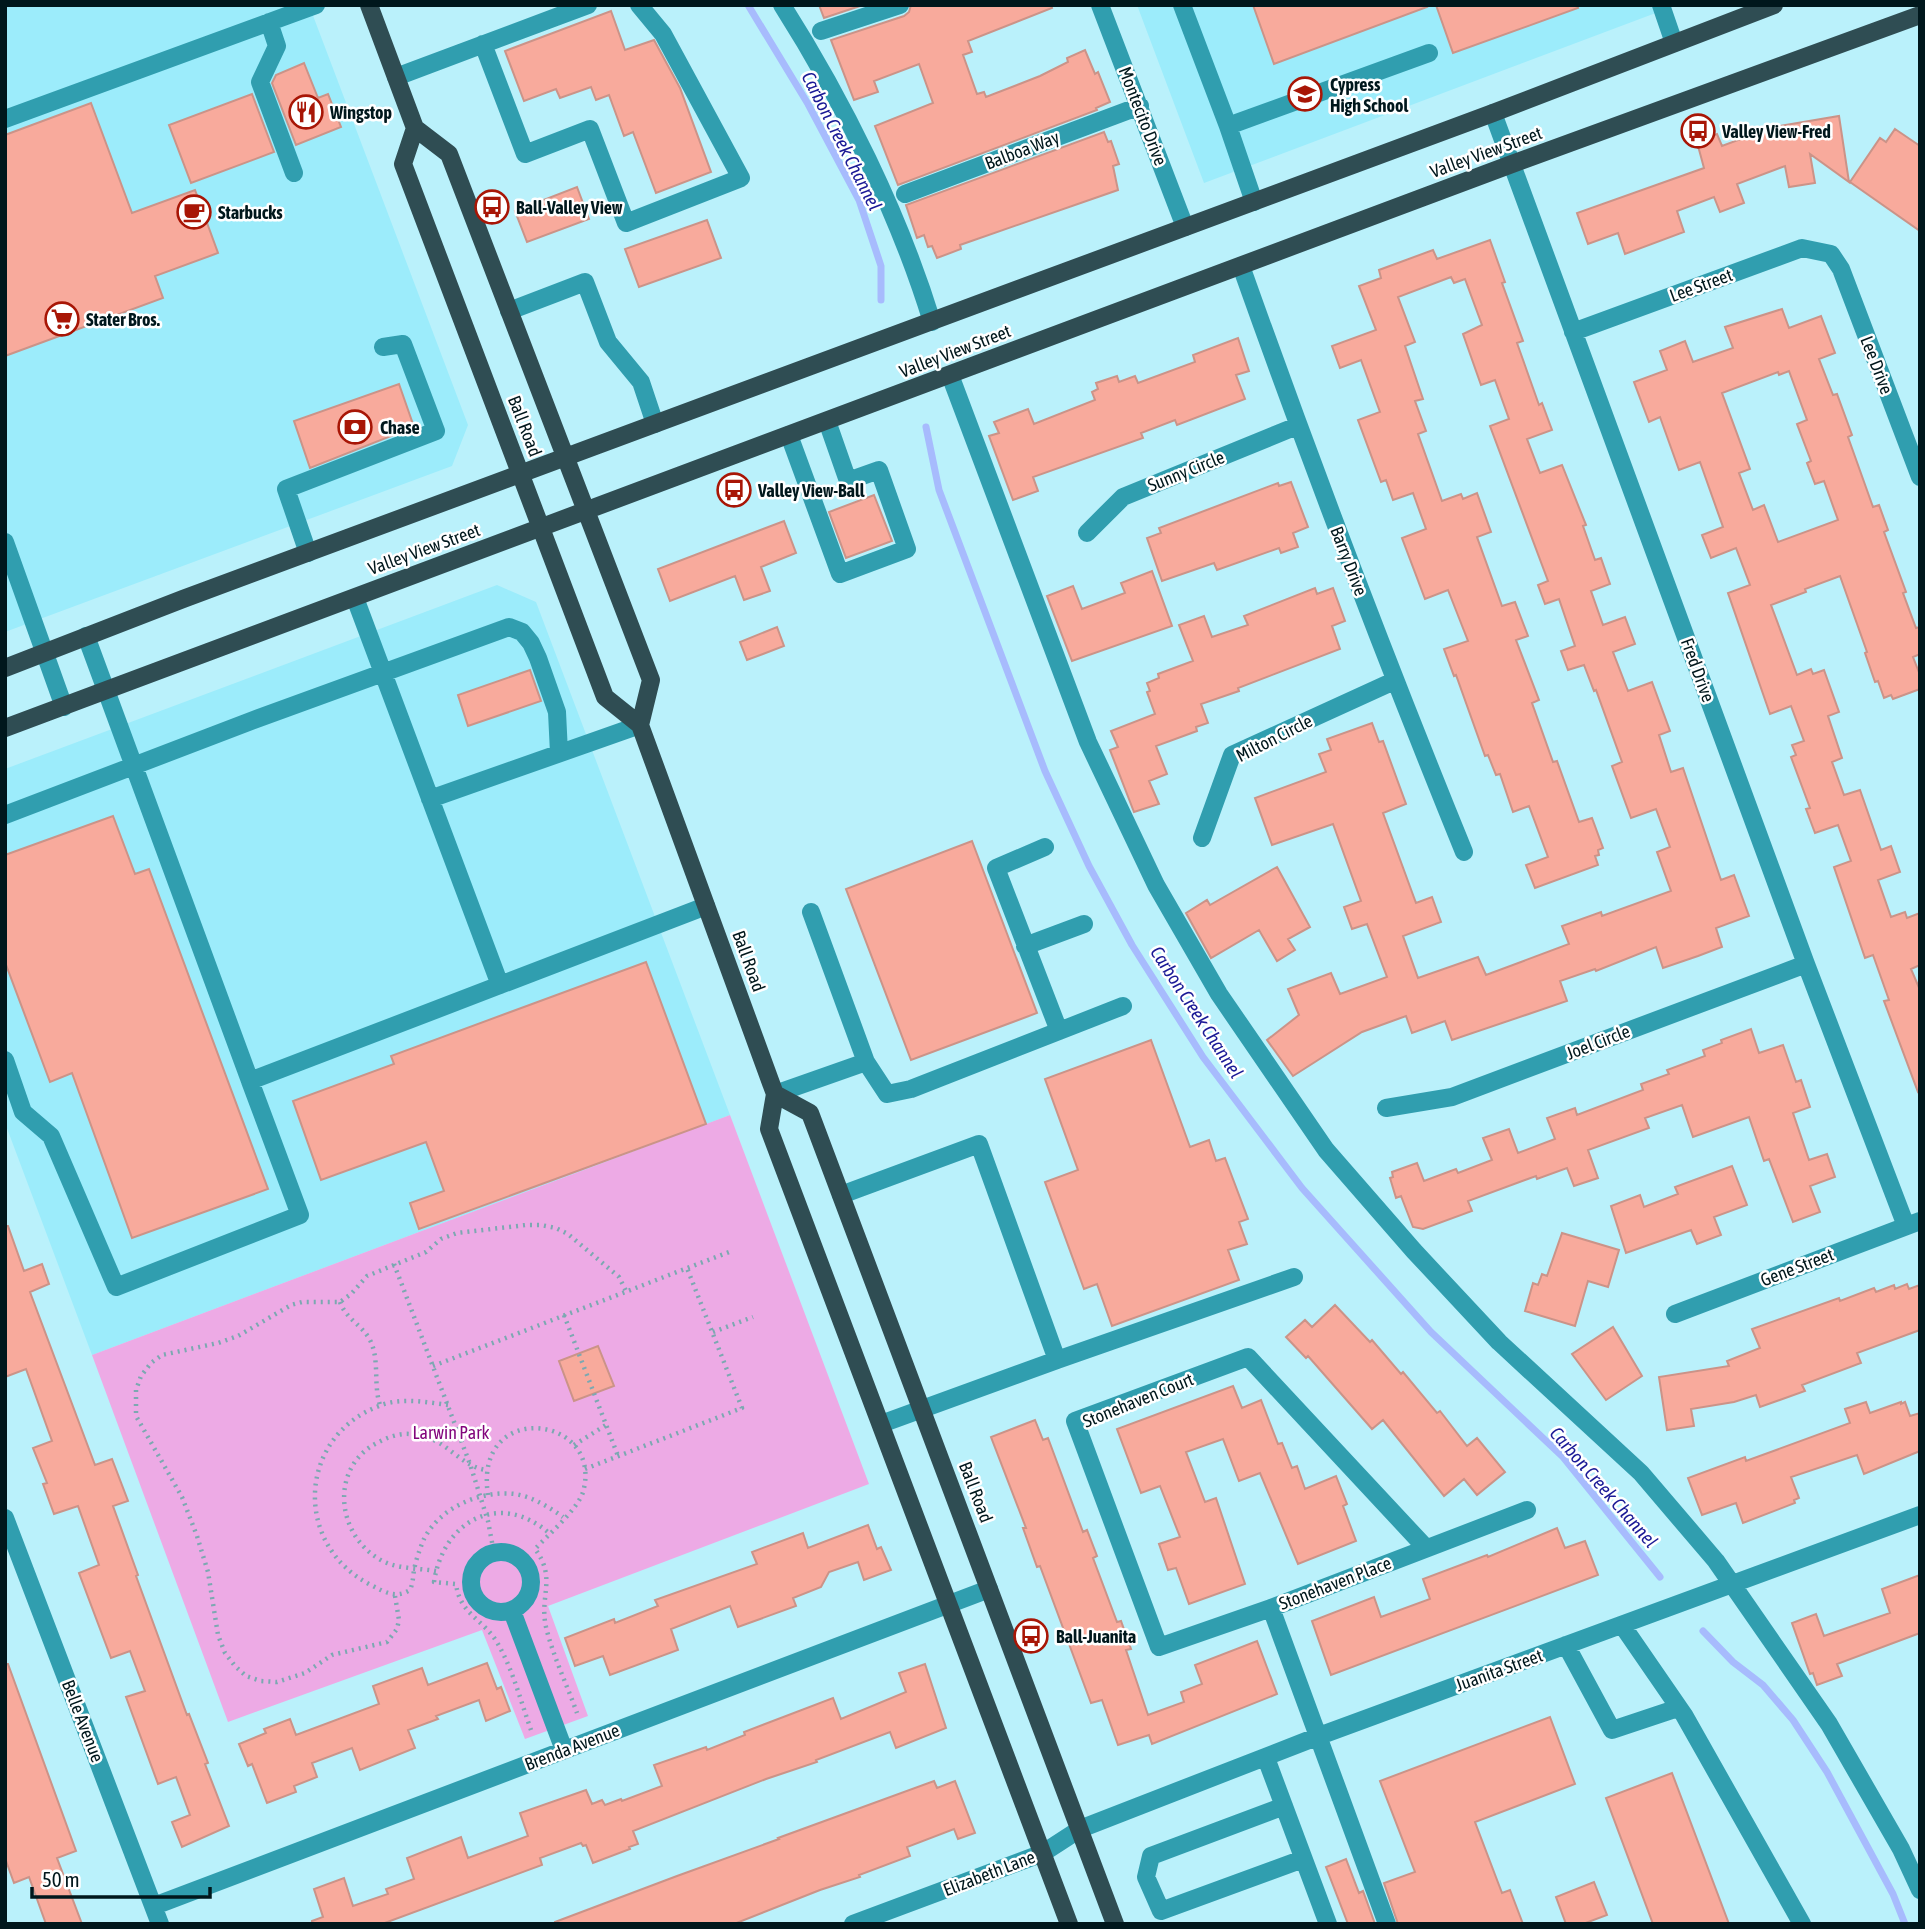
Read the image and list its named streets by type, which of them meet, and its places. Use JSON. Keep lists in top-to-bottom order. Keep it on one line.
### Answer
{"streets":{"main road":["Valley View Street","Ball Road"],"street":["Montecito Drive","Balboa Way","Lee Street","Lee Drive","Sunny Circle","Barry Drive","Fred Drive","Milton Circle","Joel Circle","Gene Street","Stonehaven Court","Stonehaven Place","Juanita Street","Belle Avenue","Brenda Avenue","Elizabeth Lane"]},"crossings":[["Montecito Drive","Balboa Way"],["Montecito Drive","Valley View Street"],["Valley View Street","Ball Road"],["Valley View Street","Barry Drive"],["Valley View Street","Fred Drive"],["Lee Street","Lee Drive"],["Lee Street","Fred Drive"],["Ball Road","Juanita Street"],["Ball Road","Brenda Avenue"],["Ball Road","Elizabeth Lane"],["Sunny Circle","Barry Drive"],["Barry Drive","Milton Circle"],["Fred Drive","Joel Circle"],["Fred Drive","Gene Street"],["Stonehaven Court","Stonehaven Place"],["Stonehaven Place","Juanita Street"],["Juanita Street","Elizabeth Lane"],["Belle Avenue","Brenda Avenue"]],"water":["Carbon Creek Channel"],"parks":["Larwin Park"],"places":{"school or university":["Cypress High School"],"restaurant":["Wingstop"],"bus stop":["Valley View-Fred","Ball-Valley View","Valley View-Ball","Ball-Juanita"],"cafe":["Starbucks"],"supermarket":["Stater Bros."],"bank":["Chase"]},"scale_bar":"50 m"}
